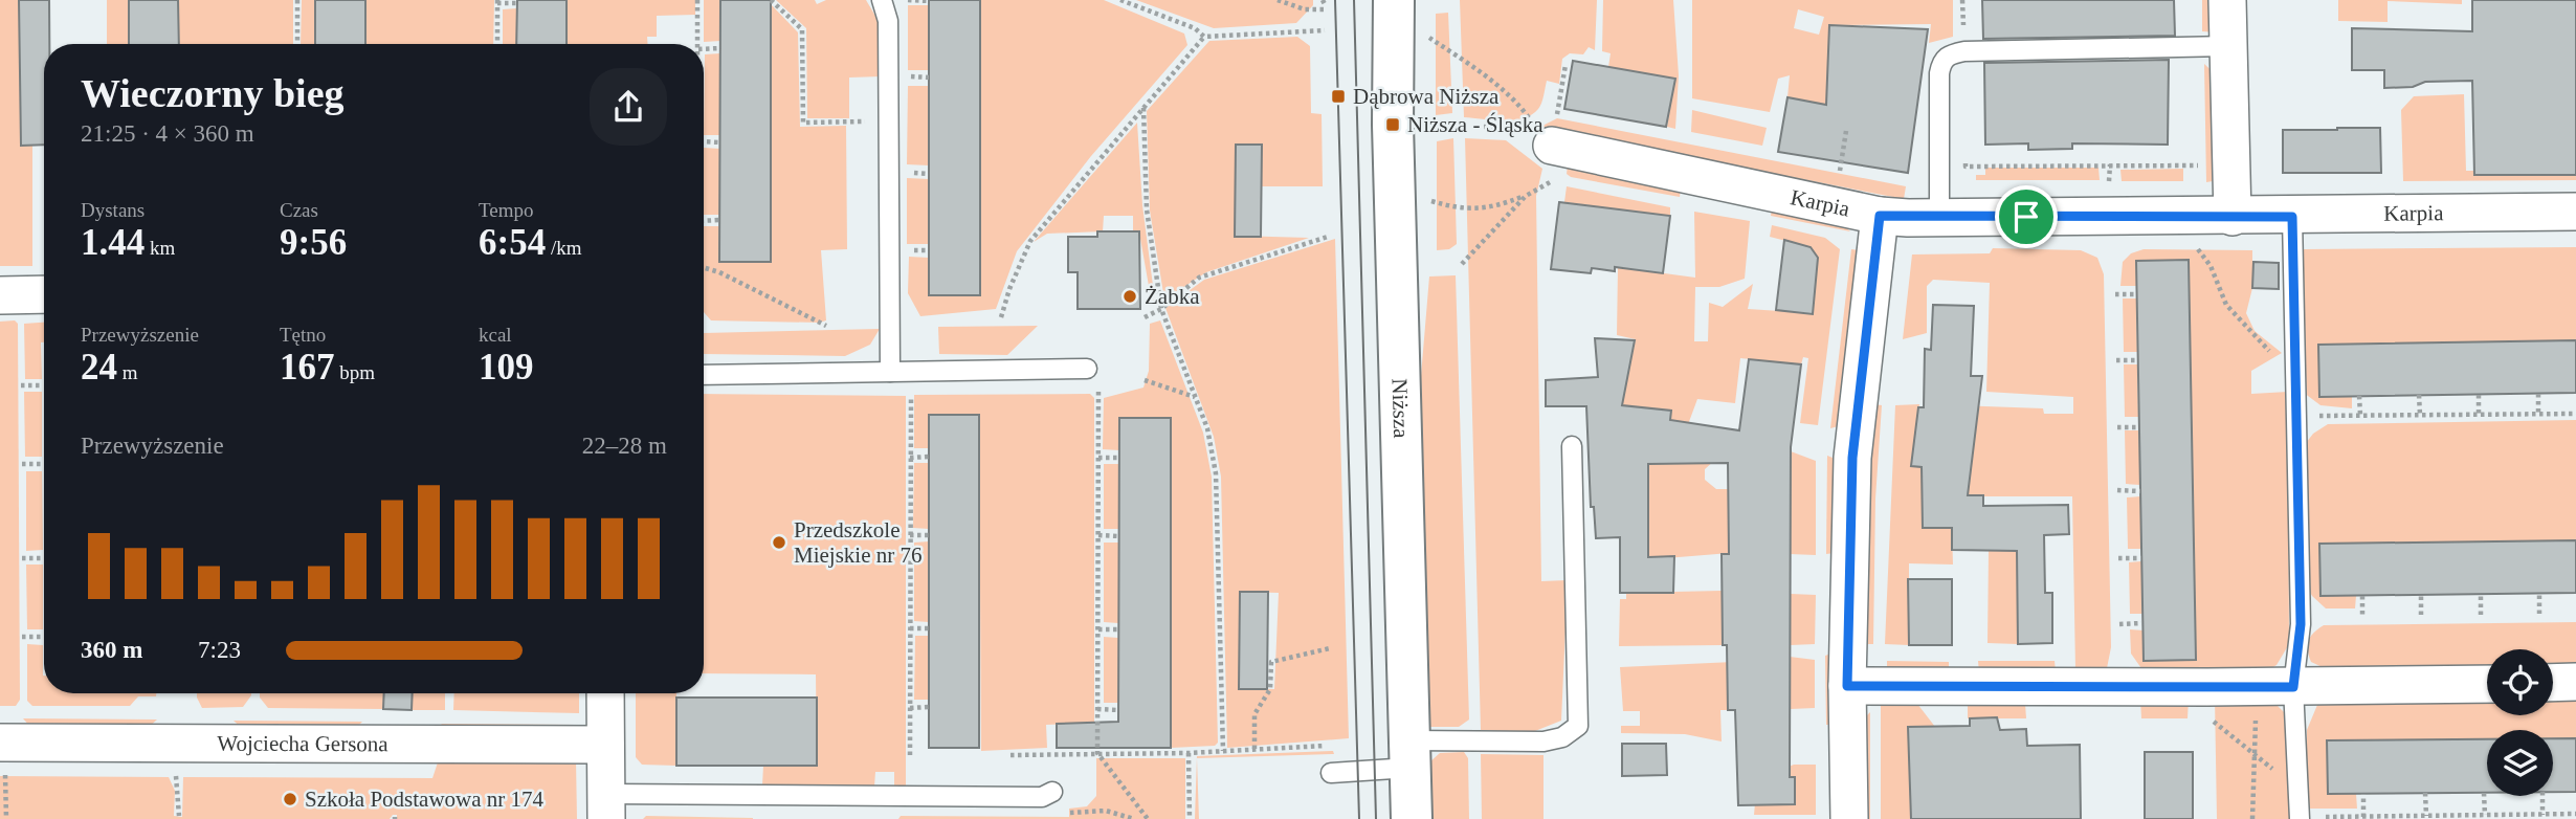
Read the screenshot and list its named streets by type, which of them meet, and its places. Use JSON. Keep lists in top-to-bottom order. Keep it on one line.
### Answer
{"streets":{"street":["Karpia","Niższa","Wojciecha Gersona"]},"places":{"transit":["Dąbrowa Niższa","Niższa - Śląska"],"other":["Żabka","Przedszkole Miejskie nr 76","Szkoła Podstawowa nr 174"]},"page":{"heading":["Wieczorny bieg","21:25 · 4 × 360 m"],"stats":[["Dystans","1.44 km"],["Czas","9:56"],["Tempo","6:54 /km"],["Przewyższenie","24 m"],["Tętno","167 bpm"],["kcal","109"]],"chart":["Przewyższenie","22–28 m"],"list":[{"name":"360 m","note":"7:23"}]}}
